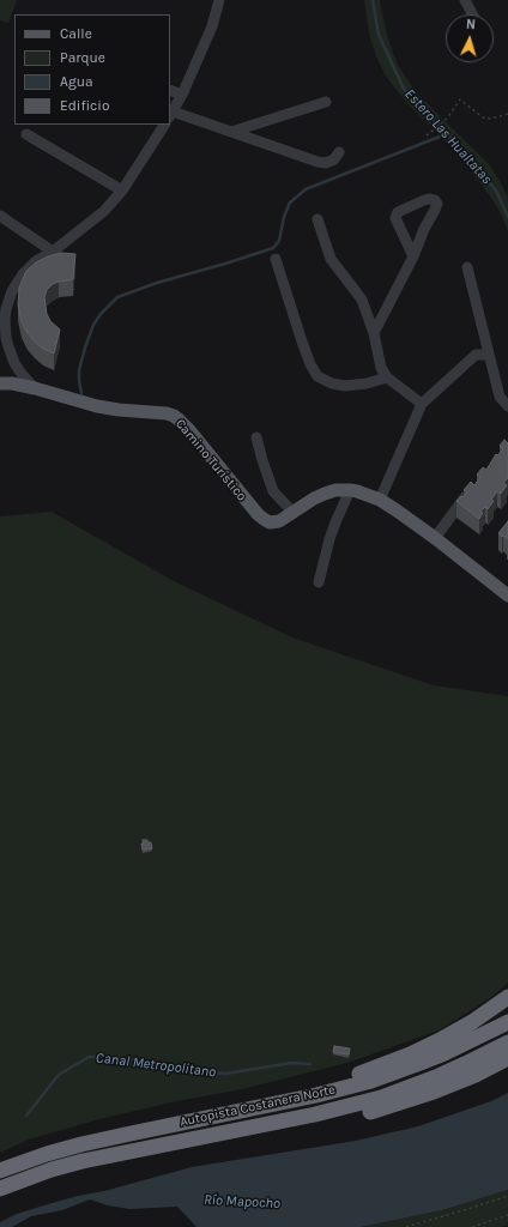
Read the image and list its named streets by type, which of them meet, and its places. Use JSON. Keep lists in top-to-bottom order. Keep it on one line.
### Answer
{"streets":{"highway":["Autopista Costanera Norte"],"main road":["Camino Turístico"]},"water":["Estero Las Hualtatas","Canal Metropolitano","Río Mapocho"],"legend":["Calle","Parque","Agua","Edificio"],"north":"top"}
